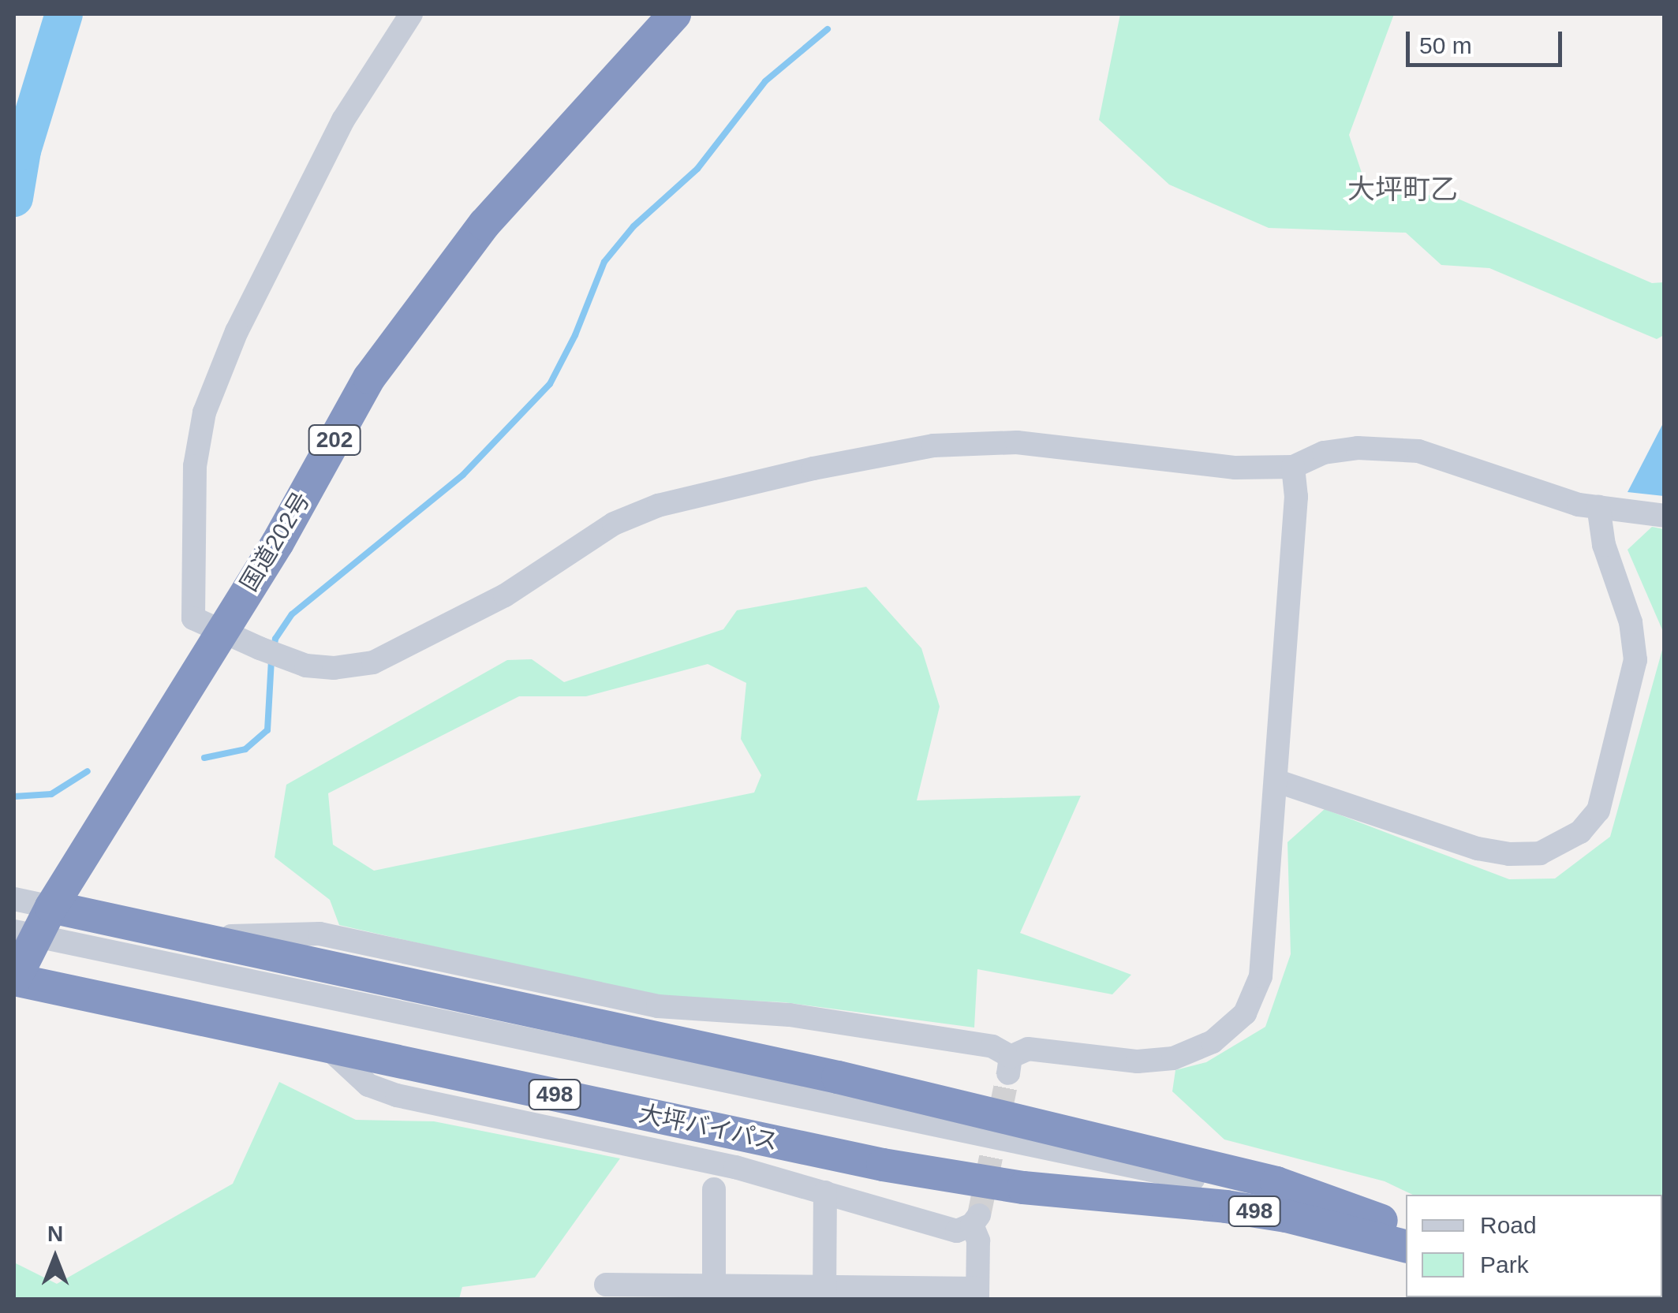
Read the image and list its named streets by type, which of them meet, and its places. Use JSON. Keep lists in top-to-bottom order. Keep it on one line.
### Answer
{"streets":{"highway":["202","国道202号","498","大坪バイパス"]},"crossings":[["国道202号","498"],["国道202号","大坪バイパス"]],"districts":["大坪町乙"],"legend":["Road","Park"],"scale_bar":"50 m","north":"top"}
